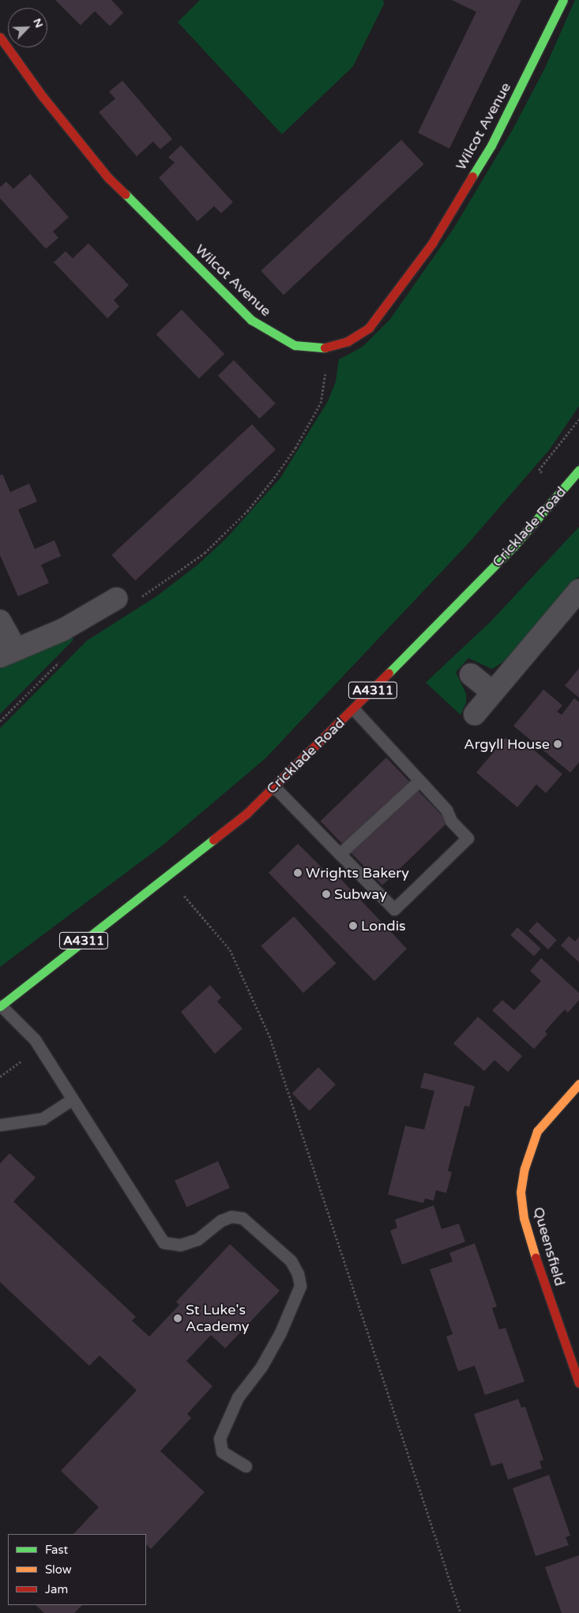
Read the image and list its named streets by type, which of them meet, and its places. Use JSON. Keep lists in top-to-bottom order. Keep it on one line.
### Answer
{"streets":{"street":["Wilcot Avenue","Cricklade Road","A4311","Queensfield"]},"places":["Argyll House","Wrights Bakery","Subway","Londis","St Luke's Academy"],"legend":["Fast","Slow","Jam"],"north":"top right"}
